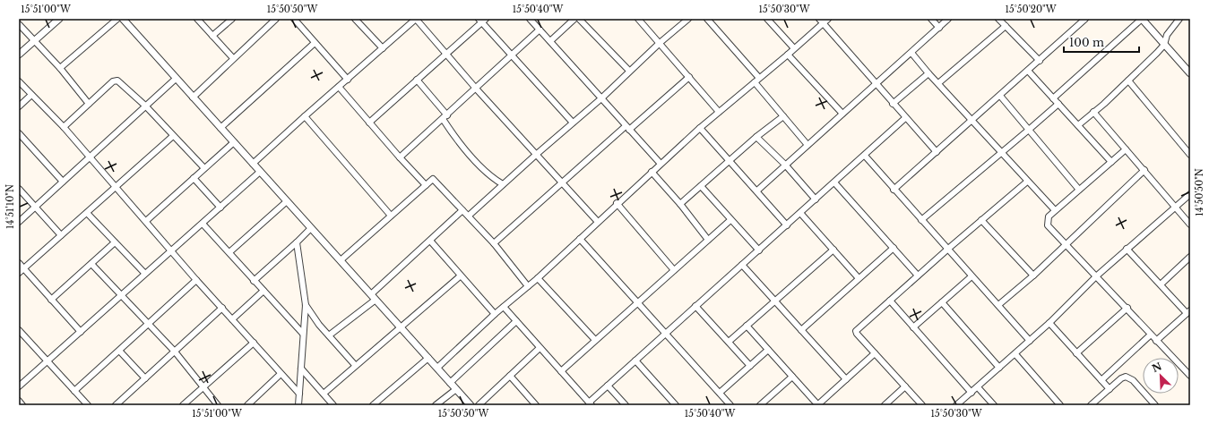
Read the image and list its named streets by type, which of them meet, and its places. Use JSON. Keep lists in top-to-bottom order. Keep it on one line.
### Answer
{"scale_bar":"100 m","north":"top left","coordinates":["15°51'00\"W","15°50'50\"W","15°50'40\"W","15°50'30\"W","15°50'20\"W","14°50'50\"N","14°51'10\"N"]}
